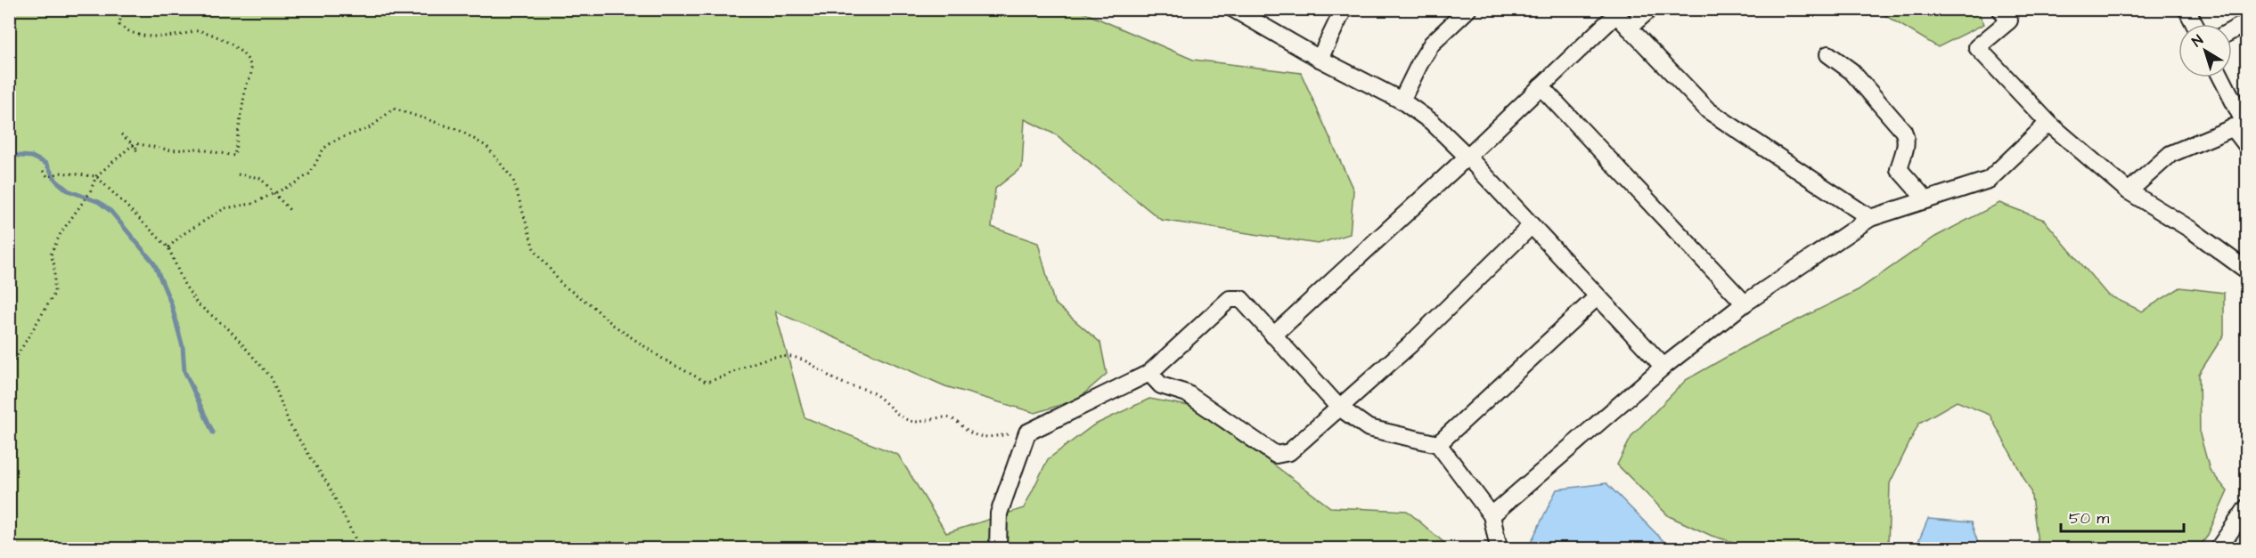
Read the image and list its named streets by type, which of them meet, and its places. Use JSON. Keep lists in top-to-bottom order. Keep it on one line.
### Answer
{"scale_bar":"50 m","north":"top left"}
